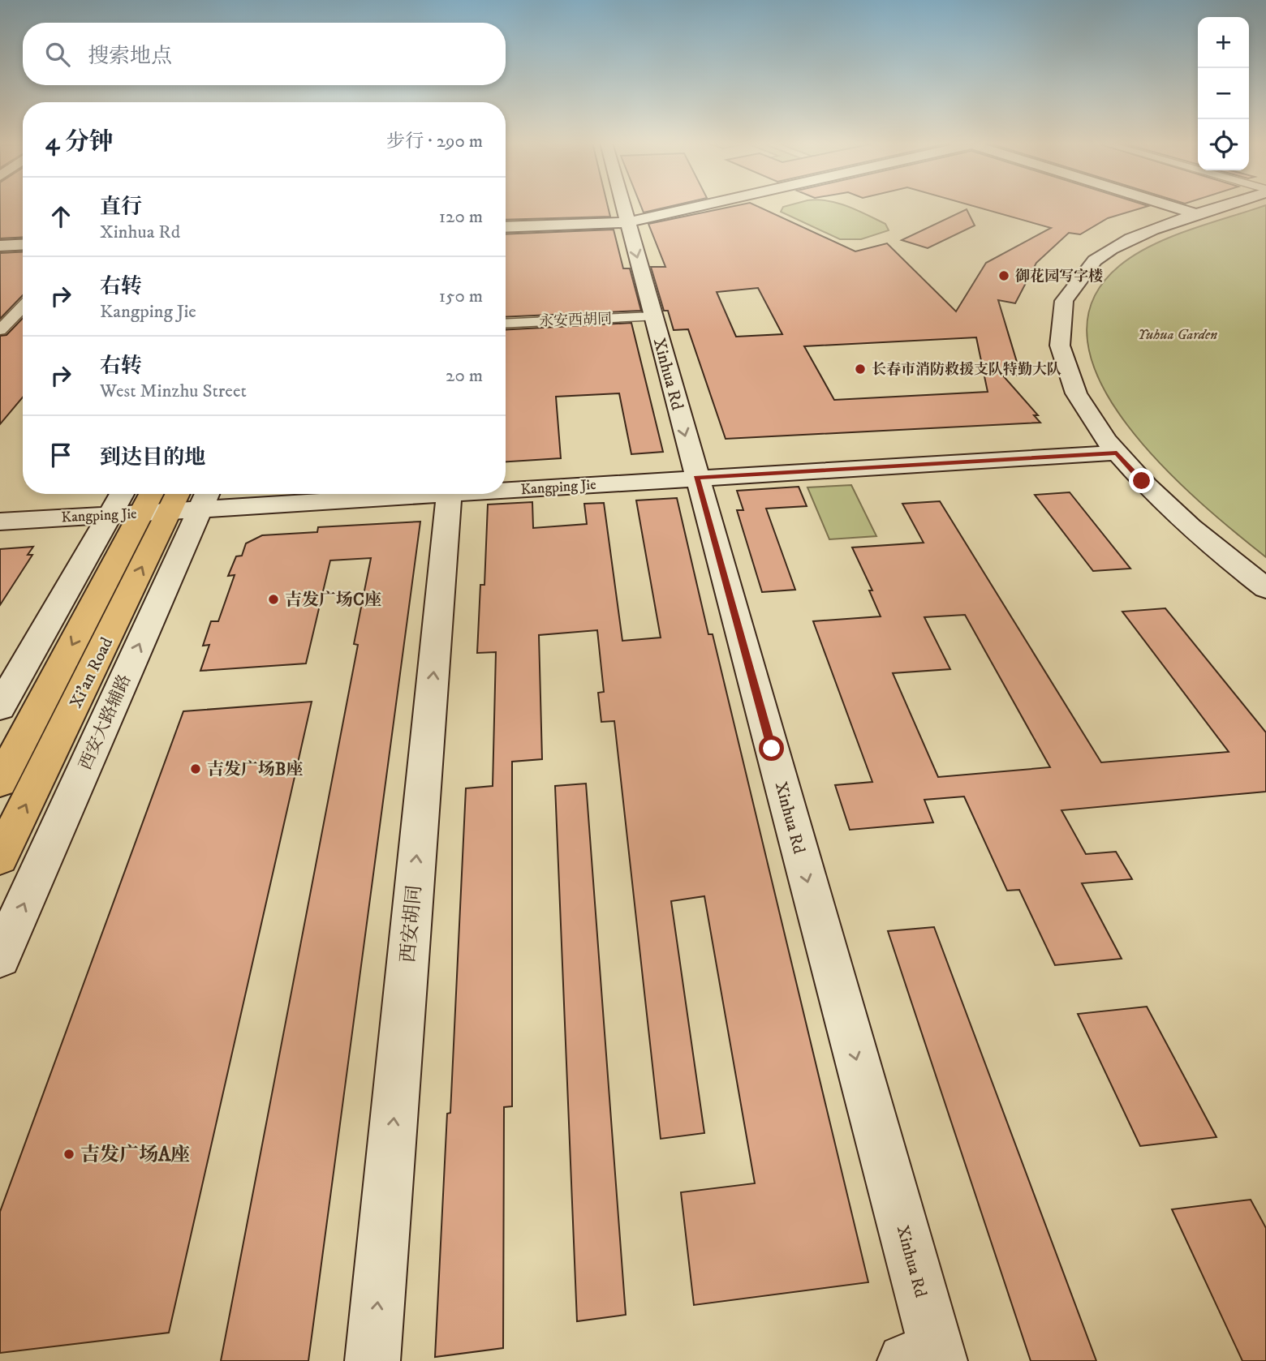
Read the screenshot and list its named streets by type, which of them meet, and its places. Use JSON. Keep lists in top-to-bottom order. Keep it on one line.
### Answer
{"streets":{"main road":["Xi'an Road"],"street":["永安西胡同","Xinhua Rd","Kangping Jie","西安大路辅路","西安胡同"]},"crossings":[["永安西胡同","Xinhua Rd"],["Xinhua Rd","Kangping Jie"],["Kangping Jie","Xi'an Road"],["Kangping Jie","西安大路辅路"],["Xi'an Road","西安大路辅路"]],"one_way":["Xinhua Rd","西安胡同"],"parks":["Yuhua Garden"],"places":["御花园写字楼","长春市消防救援支队特勤大队","吉发广场C座","吉发广场B座","吉发广场A座"],"page":{"map_buttons":["+","−"],"search":"搜索地点","heading":["4 分钟","步行 · 290 m"],"list":[["直行","Xinhua Rd","120 m"],["右转","Kangping Jie","150 m"],["右转","West Minzhu Street","20 m"],"到达目的地"]}}
